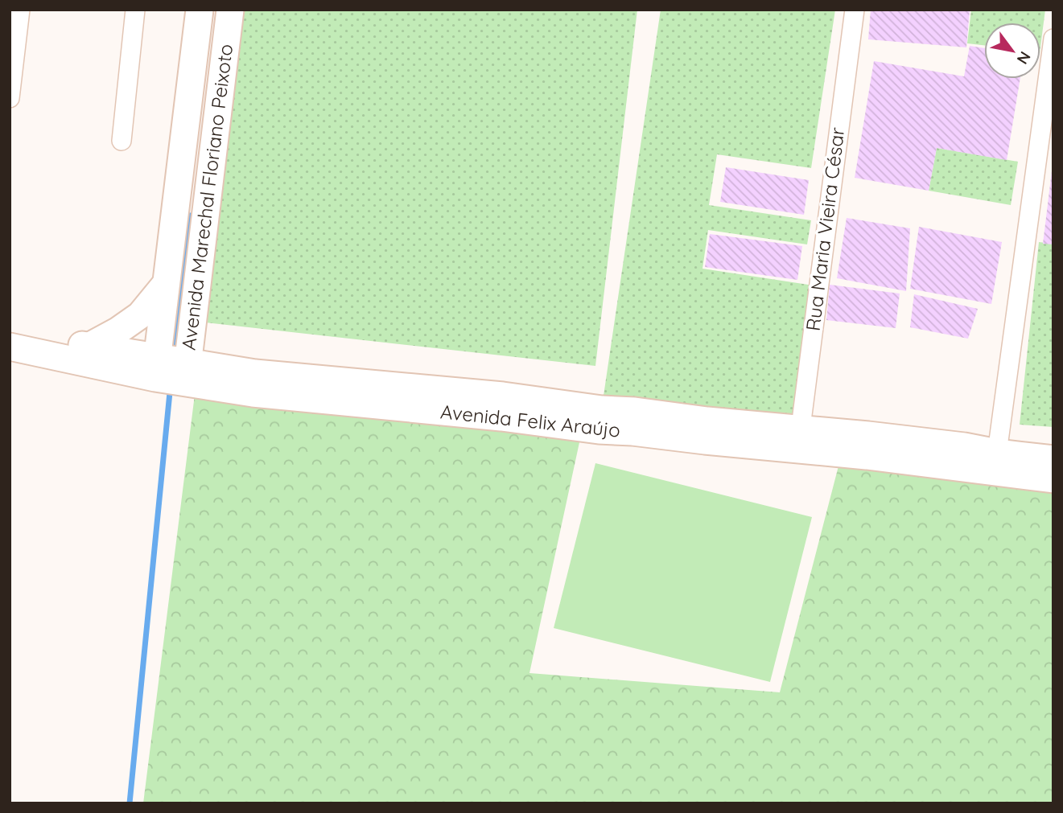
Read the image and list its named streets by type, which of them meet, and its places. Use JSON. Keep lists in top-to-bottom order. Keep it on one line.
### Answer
{"streets":{"main road":["Avenida Marechal Floriano Peixoto","Avenida Felix Araújo"],"street":["Rua Maria Vieira César"]},"crossings":[["Avenida Marechal Floriano Peixoto","Avenida Felix Araújo"],["Rua Maria Vieira César","Avenida Felix Araújo"]],"north":"bottom right"}
